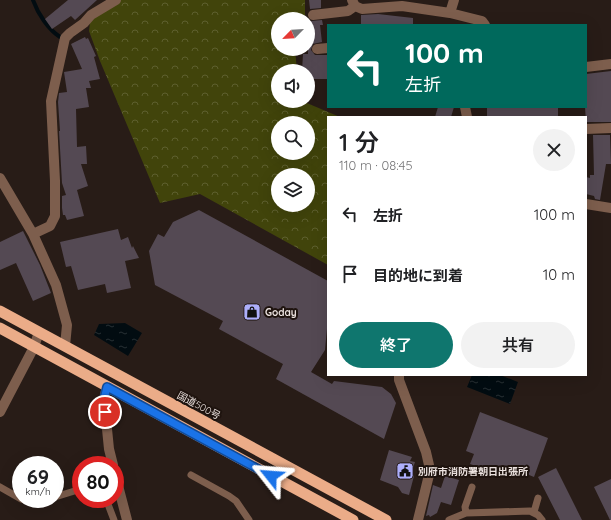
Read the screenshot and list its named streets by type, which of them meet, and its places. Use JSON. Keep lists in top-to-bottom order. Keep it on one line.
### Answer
{"streets":{"highway":["国道500号"]},"places":{"shop":["Goday"],"public building":["別府市消防署朝日出張所"]},"north":"bottom left","page":{"turn":["100 m","左折"],"heading":["1 分","110 m · 08:45"],"list":[{"name":"左折","value":"100 m"},{"name":"目的地に到着","value":"10 m"}],"buttons":["終了","共有"],"speed":"69 km/h","limit":"80"}}
